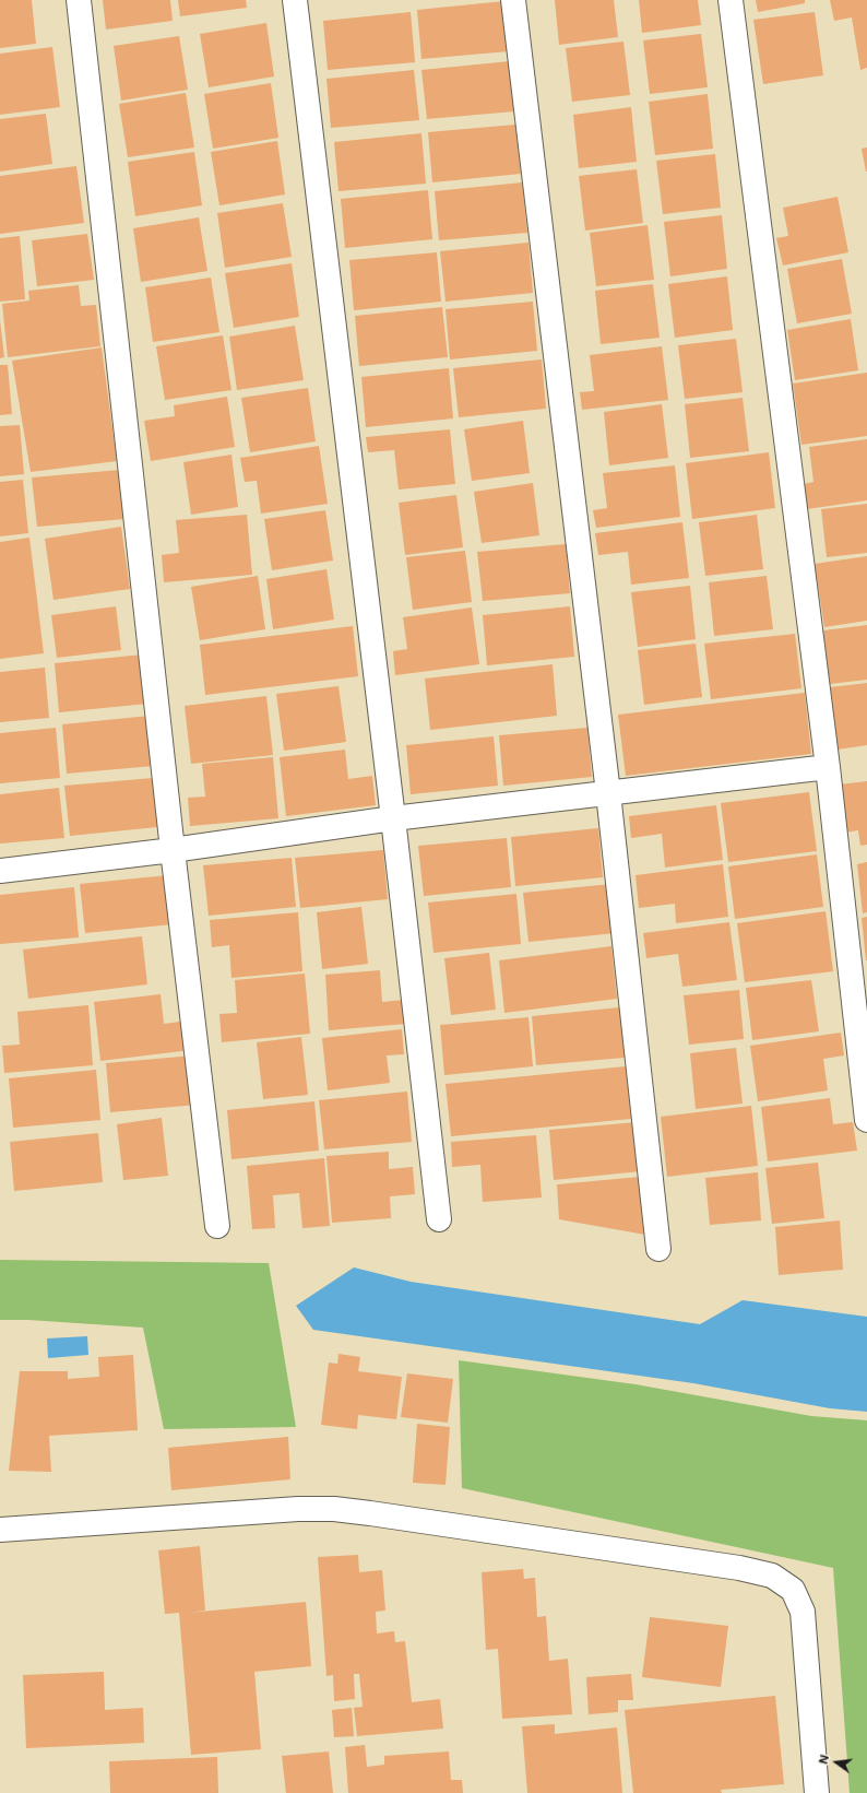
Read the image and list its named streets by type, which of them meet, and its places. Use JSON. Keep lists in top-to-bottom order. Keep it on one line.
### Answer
{"north":"left"}
